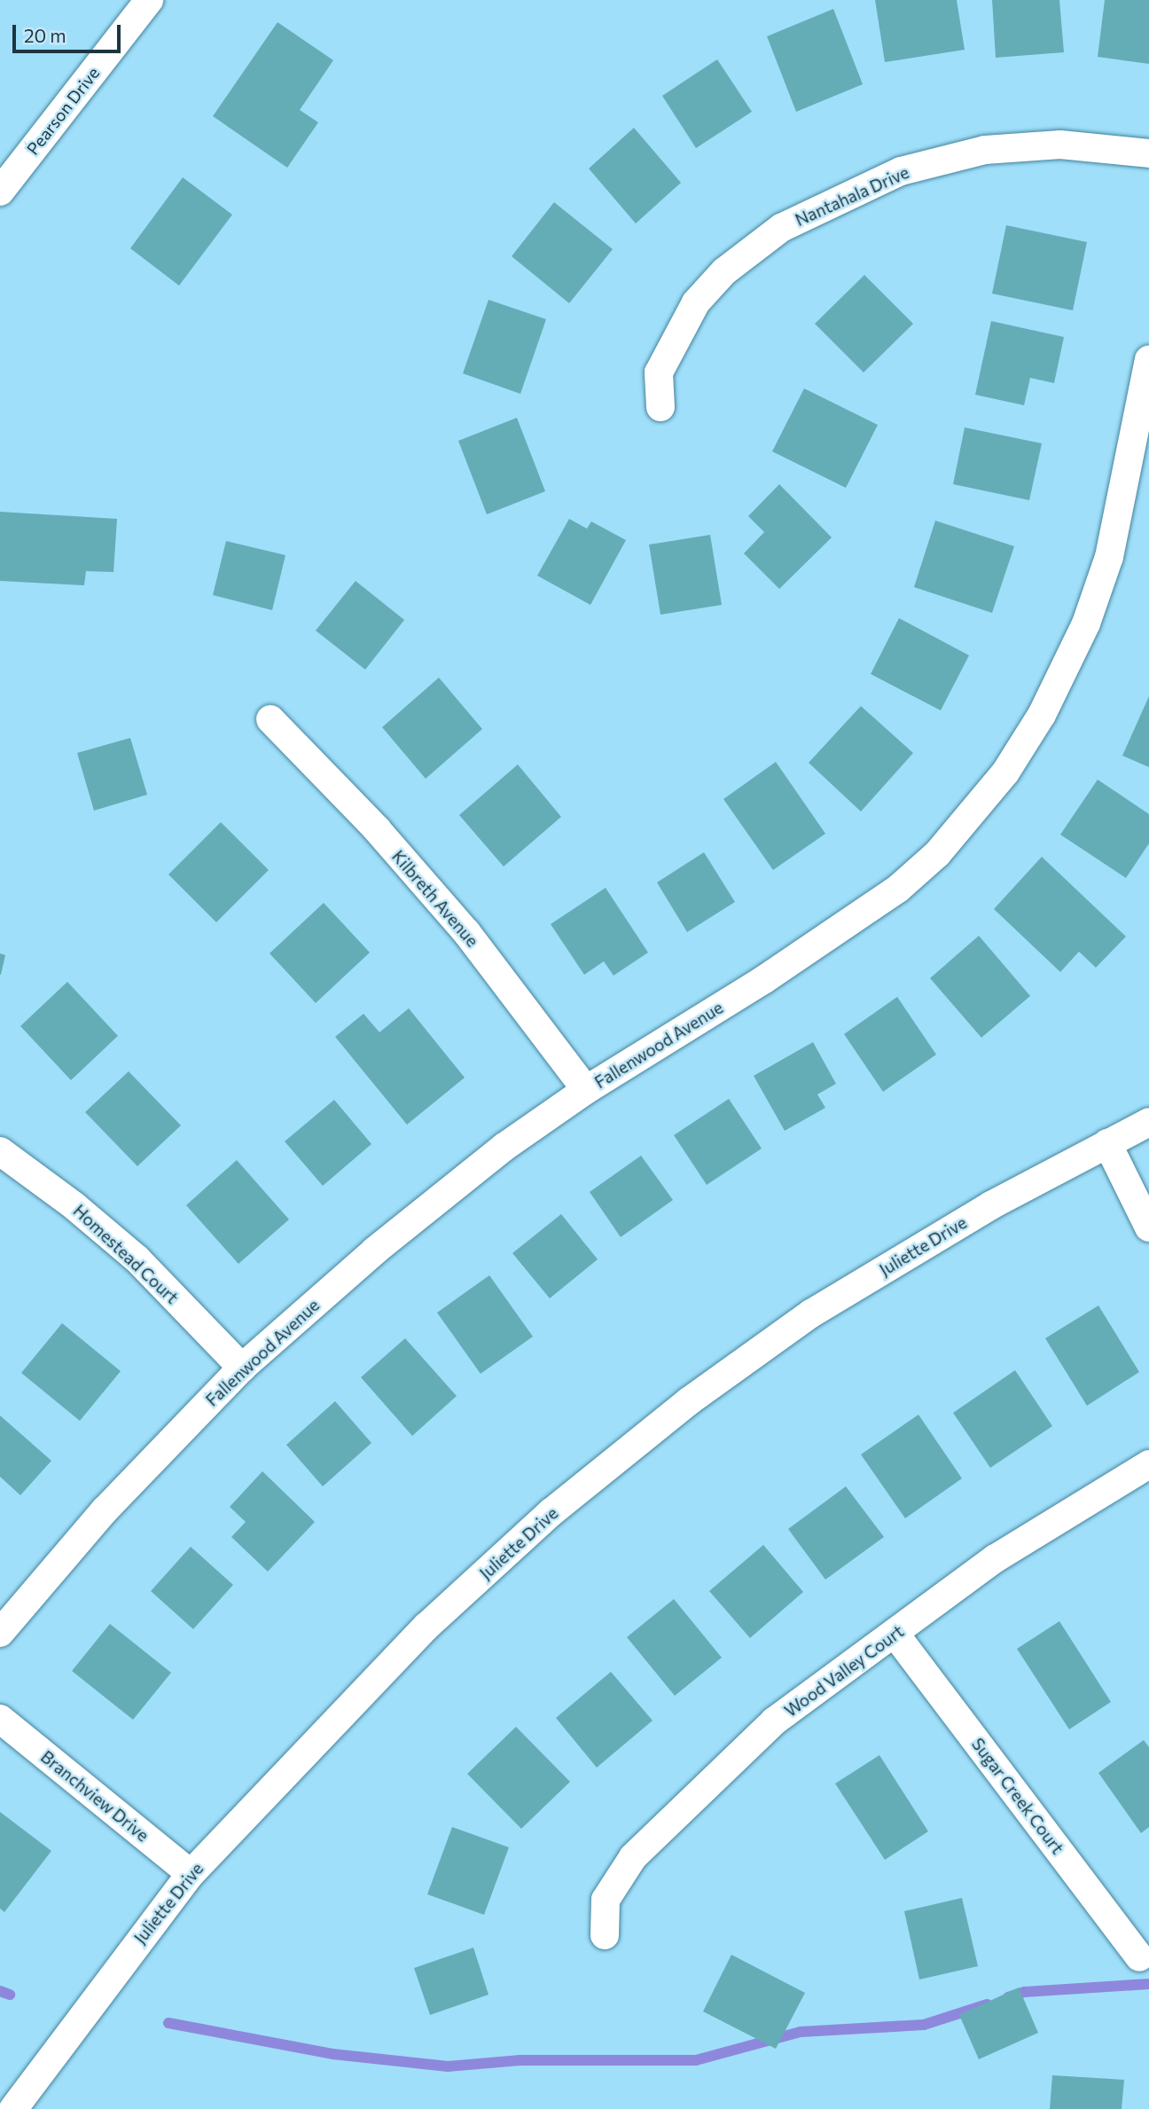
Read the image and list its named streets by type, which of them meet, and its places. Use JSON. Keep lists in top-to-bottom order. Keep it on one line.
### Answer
{"streets":{"street":["Pearson Drive","Nantahala Drive","Kilbreth Avenue","Fallenwood Avenue","Juliette Drive","Homestead Court","Wood Valley Court","Branchview Drive","Sugar Creek Court"]},"crossings":[["Kilbreth Avenue","Fallenwood Avenue"],["Fallenwood Avenue","Homestead Court"],["Juliette Drive","Branchview Drive"],["Wood Valley Court","Sugar Creek Court"]],"scale_bar":"20 m"}
